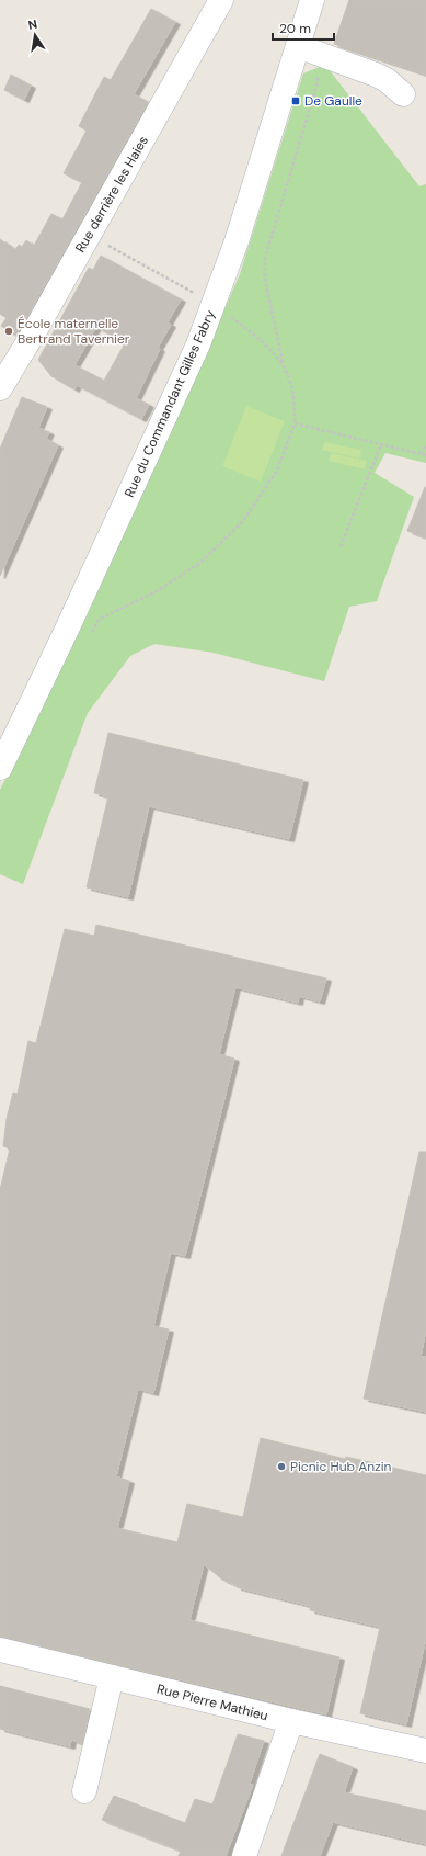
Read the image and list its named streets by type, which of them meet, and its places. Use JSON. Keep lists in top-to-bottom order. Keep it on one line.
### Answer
{"streets":{"street":["Rue derrière les Haies","Rue du Commandant Gilles Fabry","Rue Pierre Mathieu"]},"places":{"transit":["De Gaulle"],"other":["École maternelle Bertrand Tavernier","Picnic Hub Anzin"]},"scale_bar":"20 m","north":"top"}
